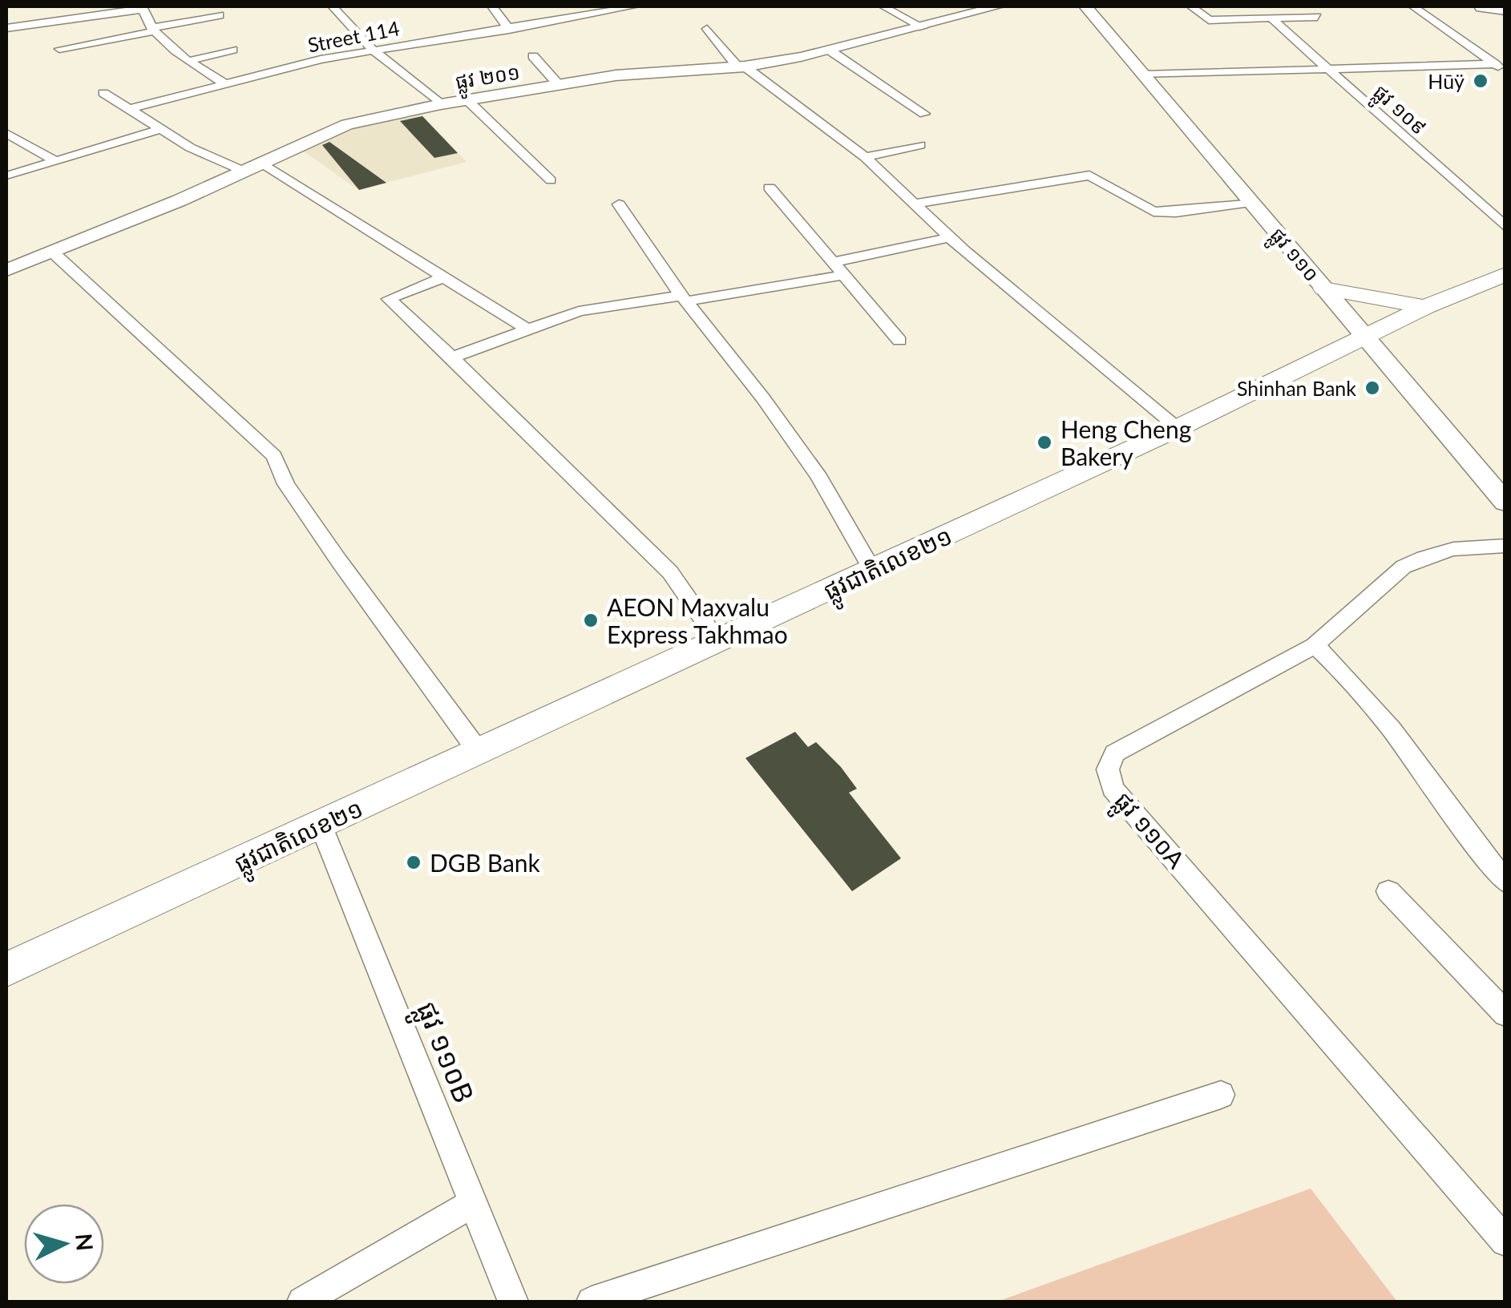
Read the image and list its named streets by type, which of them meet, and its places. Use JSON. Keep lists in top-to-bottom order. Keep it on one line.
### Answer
{"streets":{"main road":["ផ្លូវជាតិលេខ២១"],"street":["Street 114","ផ្លូវ ២០១","ផ្លូវ ១០៩","ផ្លូវ ១១០","ផ្លូវ ១១០A","ផ្លូវ ១១០B"]},"crossings":[["ផ្លូវ ១១០","ផ្លូវជាតិលេខ២១"],["ផ្លូវជាតិលេខ២១","ផ្លូវ ១១០B"]],"places":["Hūÿ","Shinhan Bank","Heng Cheng Bakery","AEON Maxvalu Express Takhmao","DGB Bank"],"north":"right"}
